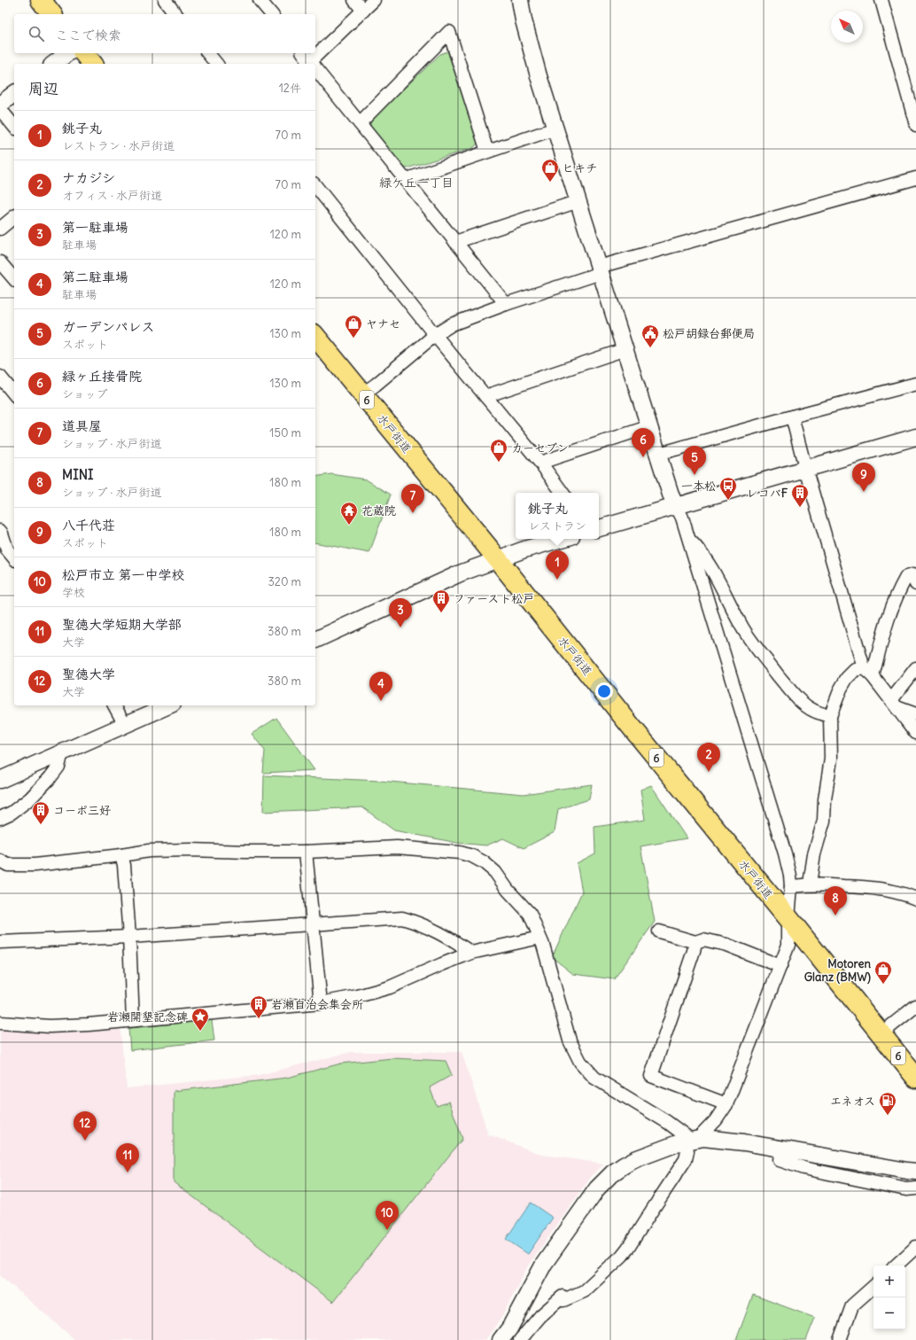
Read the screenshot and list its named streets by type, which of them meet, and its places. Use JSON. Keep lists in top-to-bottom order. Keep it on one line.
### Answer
{"streets":{"highway":["6","水戸街道"]},"districts":["緑ケ丘一丁目"],"places":{"shop":["ヒキチ","ヤナセ","カーセブン","Motoren Glanz (BMW)"],"public building":["松戸胡録台郵便局"],"bus stop":["一本松"],"building":["レコバF","ファースト松戸","コーポ三好","岩瀬自治会集会所"],"temple":["花蔵院"],"place":["岩瀬開墾記念碑"],"fuel station":["エネオス"]},"north":"top left","page":{"search":"ここで検索","heading":["周辺","12件"],"list":[{"mark":"1","name":"銚子丸","note":"レストラン · 水戸街道","value":"70 m"},{"mark":"2","name":"ナカジシ","note":"オフィス · 水戸街道","value":"70 m"},{"mark":"3","name":"第一駐車場","note":"駐車場","value":"120 m"},{"mark":"4","name":"第二駐車場","note":"駐車場","value":"120 m"},{"mark":"5","name":"ガーデンパレス","note":"スポット","value":"130 m"},{"mark":"6","name":"緑ヶ丘接骨院","note":"ショップ","value":"130 m"},{"mark":"7","name":"道具屋","note":"ショップ · 水戸街道","value":"150 m"},{"mark":"8","name":"MINI","note":"ショップ · 水戸街道","value":"180 m"},{"mark":"9","name":"八千代荘","note":"スポット","value":"180 m"},{"mark":"10","name":"松戸市立 第一中学校","note":"学校","value":"320 m"},{"mark":"11","name":"聖徳大学短期大学部","note":"大学","value":"380 m"},{"mark":"12","name":"聖徳大学","note":"大学","value":"380 m"}],"pins":["6","5","9","7","1","3","4","2","8","12","11","10"],"popup":["銚子丸","レストラン"],"map_buttons":["+","−"]}}
